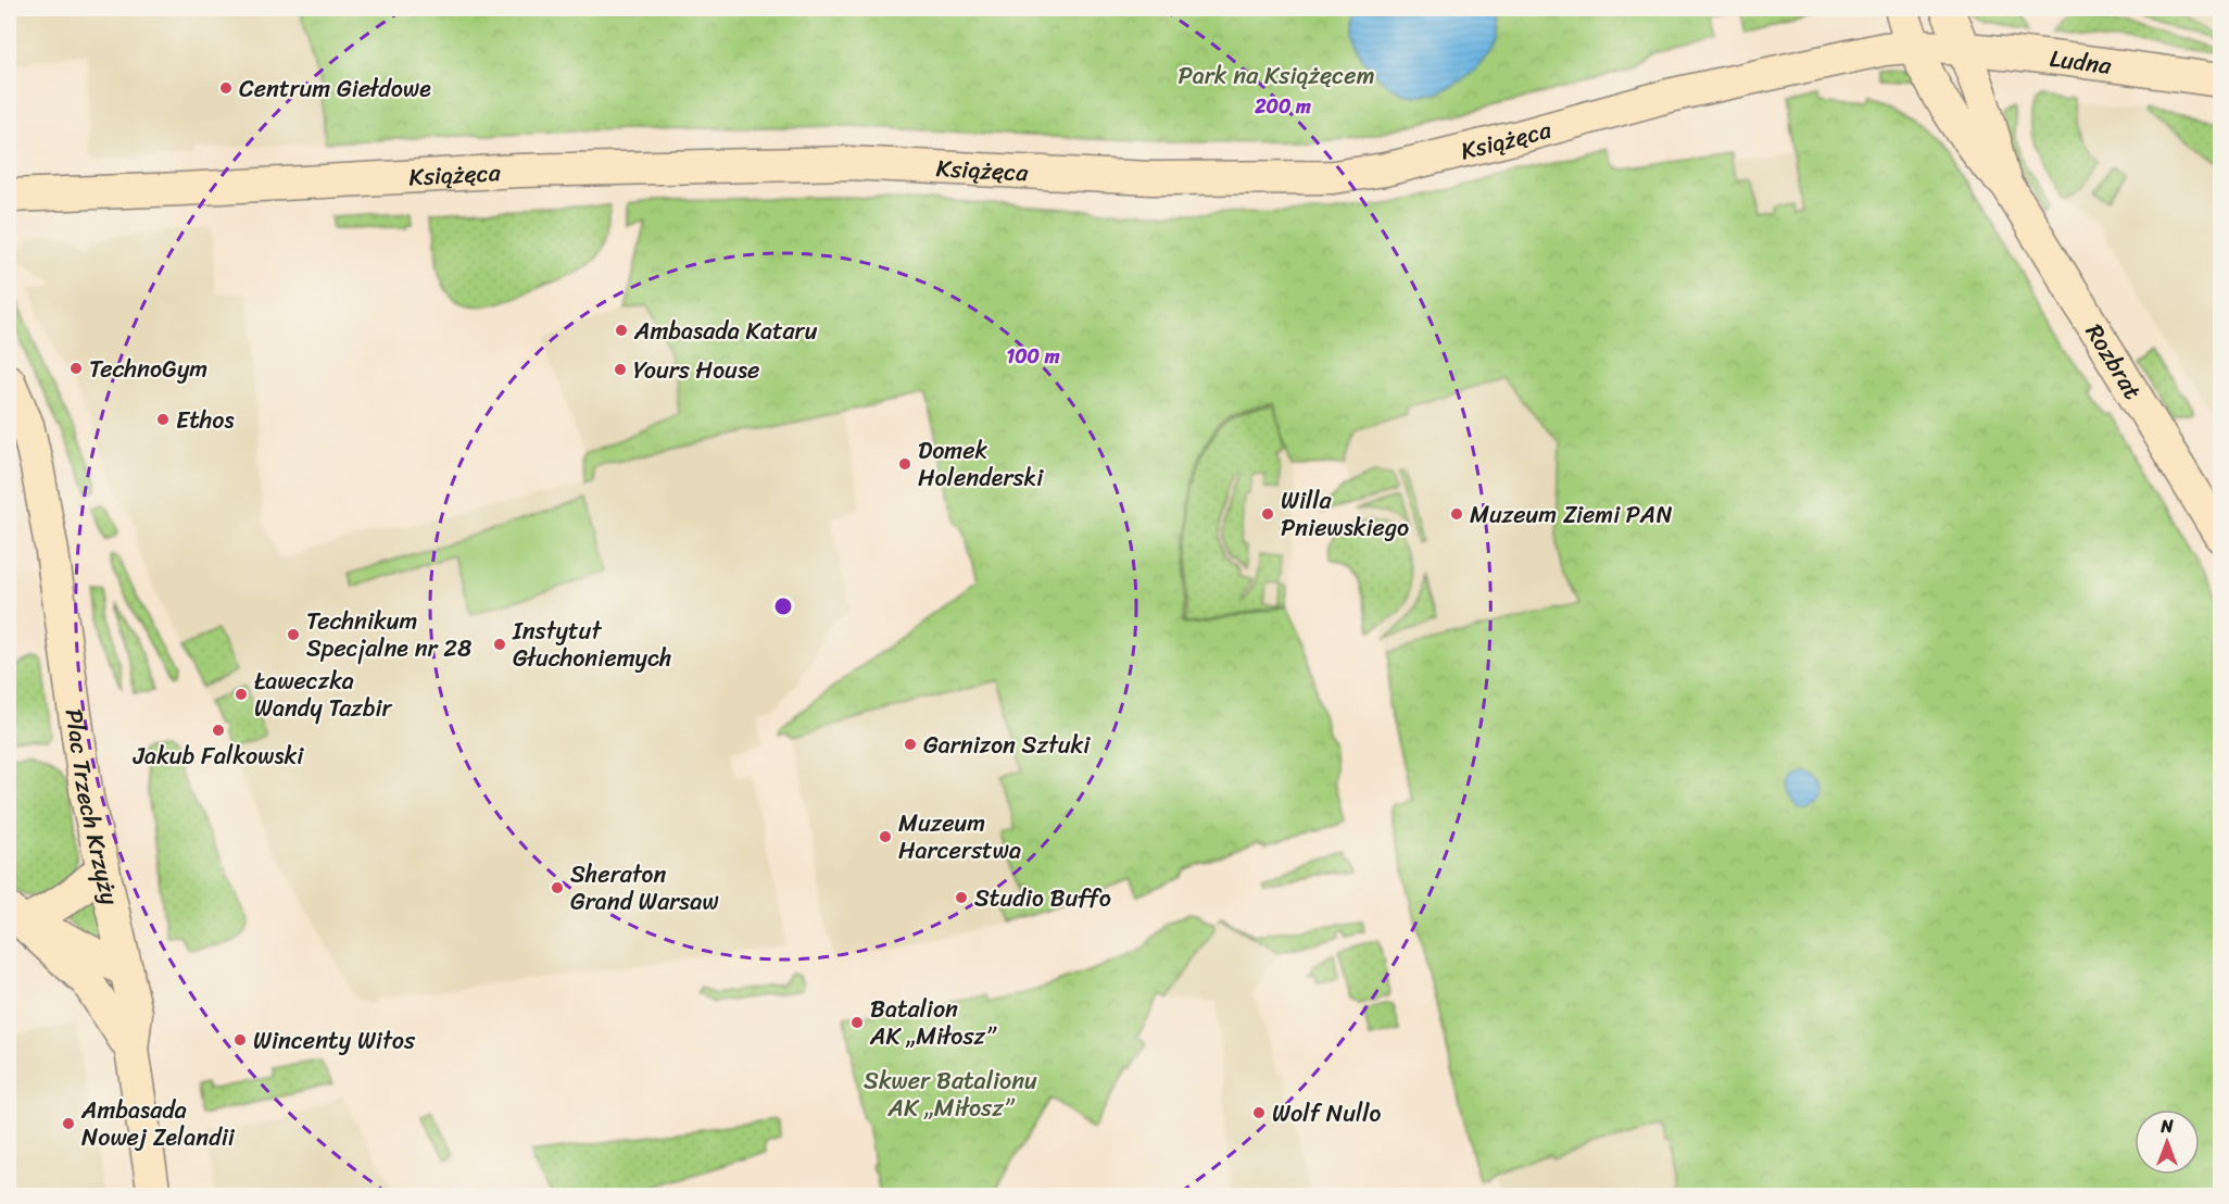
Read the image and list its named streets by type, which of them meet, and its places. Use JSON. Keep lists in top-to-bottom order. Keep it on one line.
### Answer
{"streets":{"street":["Ludna","Książęca","Rozbrat","Plac Trzech Krzyży"]},"crossings":[["Ludna","Książęca"],["Ludna","Rozbrat"],["Książęca","Rozbrat"]],"parks":["Park na Książęcem","Skwer Batalionu AK „Miłosz”"],"places":["Centrum Giełdowe","Ambasada Kataru","TechnoGym","Yours House","Ethos","Domek Holenderski","Willa Pniewskiego","Muzeum Ziemi PAN","Technikum Specjalne nr 28","Instytut Głuchoniemych","Ławeczka Wandy Tazbir","Jakub Falkowski","Garnizon Sztuki","Muzeum Harcerstwa","Sheraton Grand Warsaw","Studio Buffo","Batalion AK „Miłosz”","Wincenty Witos","Wolf Nullo","Ambasada Nowej Zelandii"],"north":"top","rings":["200 m","100 m"]}
